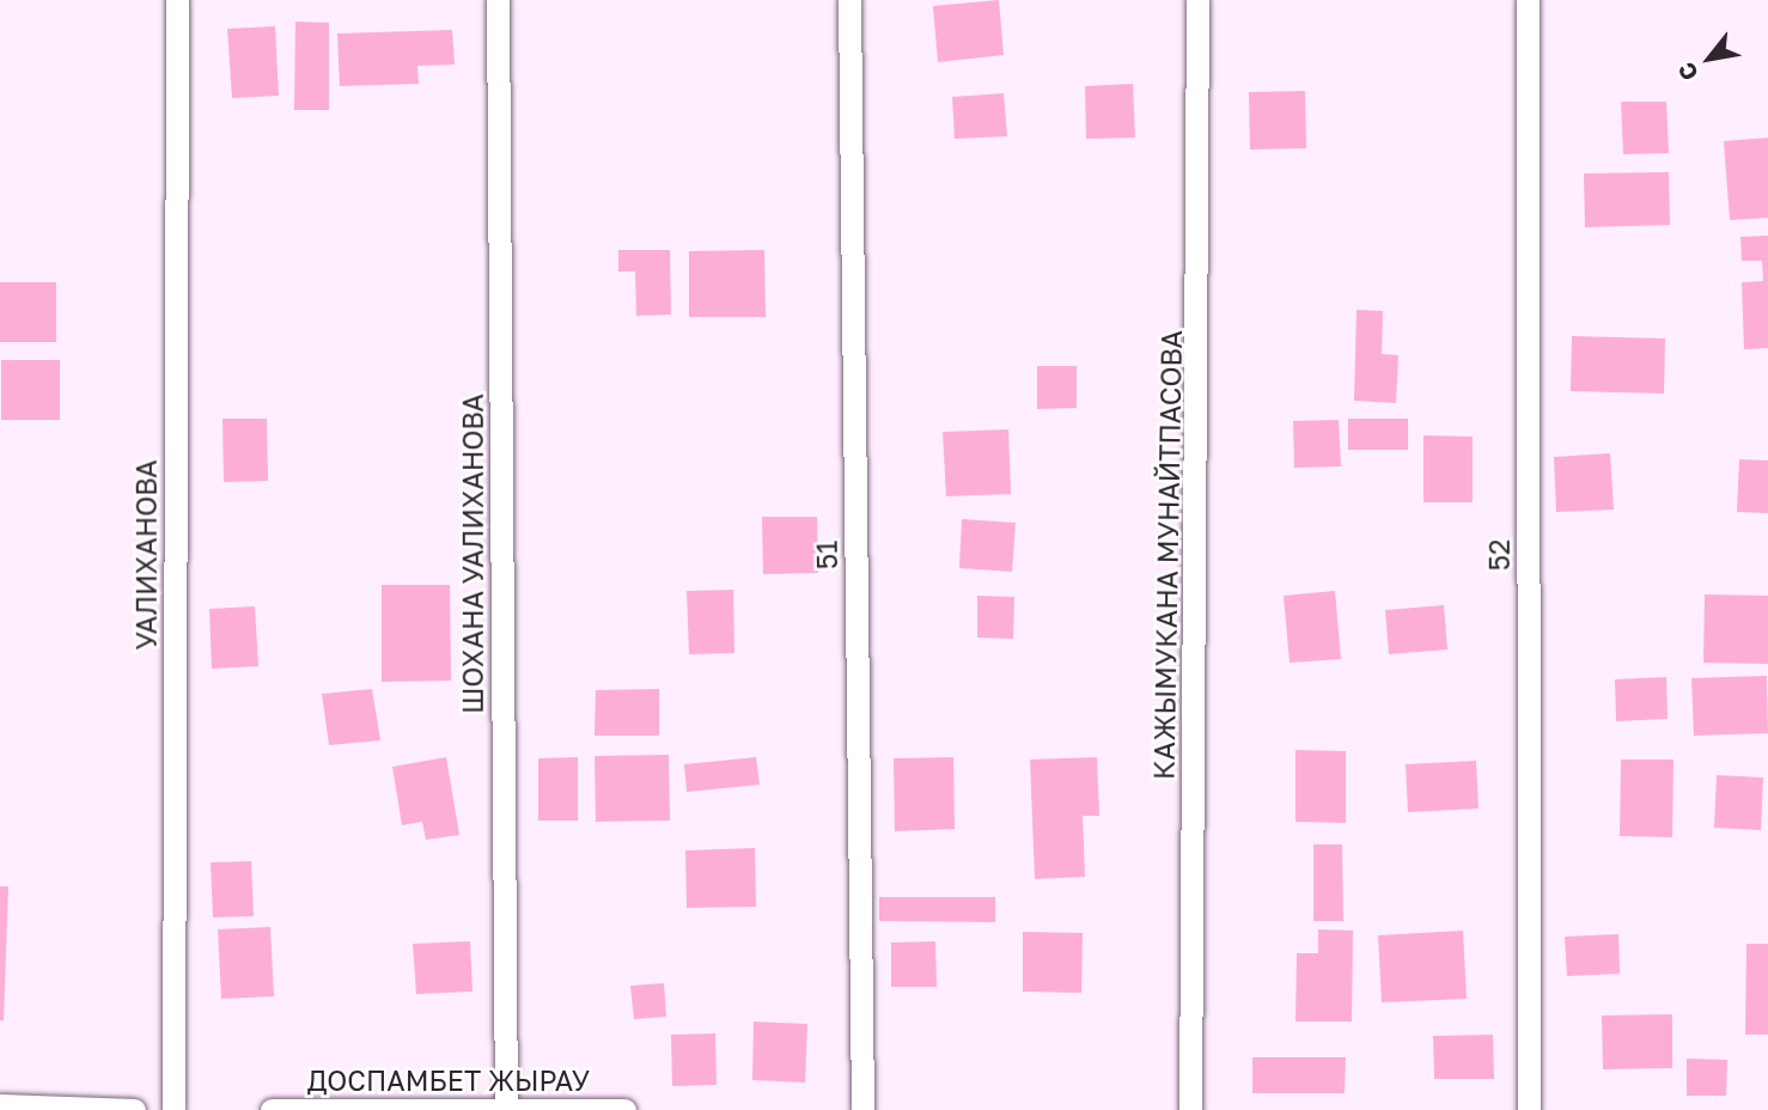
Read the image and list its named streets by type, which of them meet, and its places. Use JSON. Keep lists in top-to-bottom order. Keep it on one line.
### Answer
{"streets":{"street":["ШОХАНА УАЛИХАНОВА","УАЛИХАНОВА","51","КАЖЫМУКАНА МУНАЙТПАСОВА","52","ДОСПАМБЕТ ЖЫРАУ"]},"crossings":[["ШОХАНА УАЛИХАНОВА","ДОСПАМБЕТ ЖЫРАУ"]],"north":"bottom left"}
